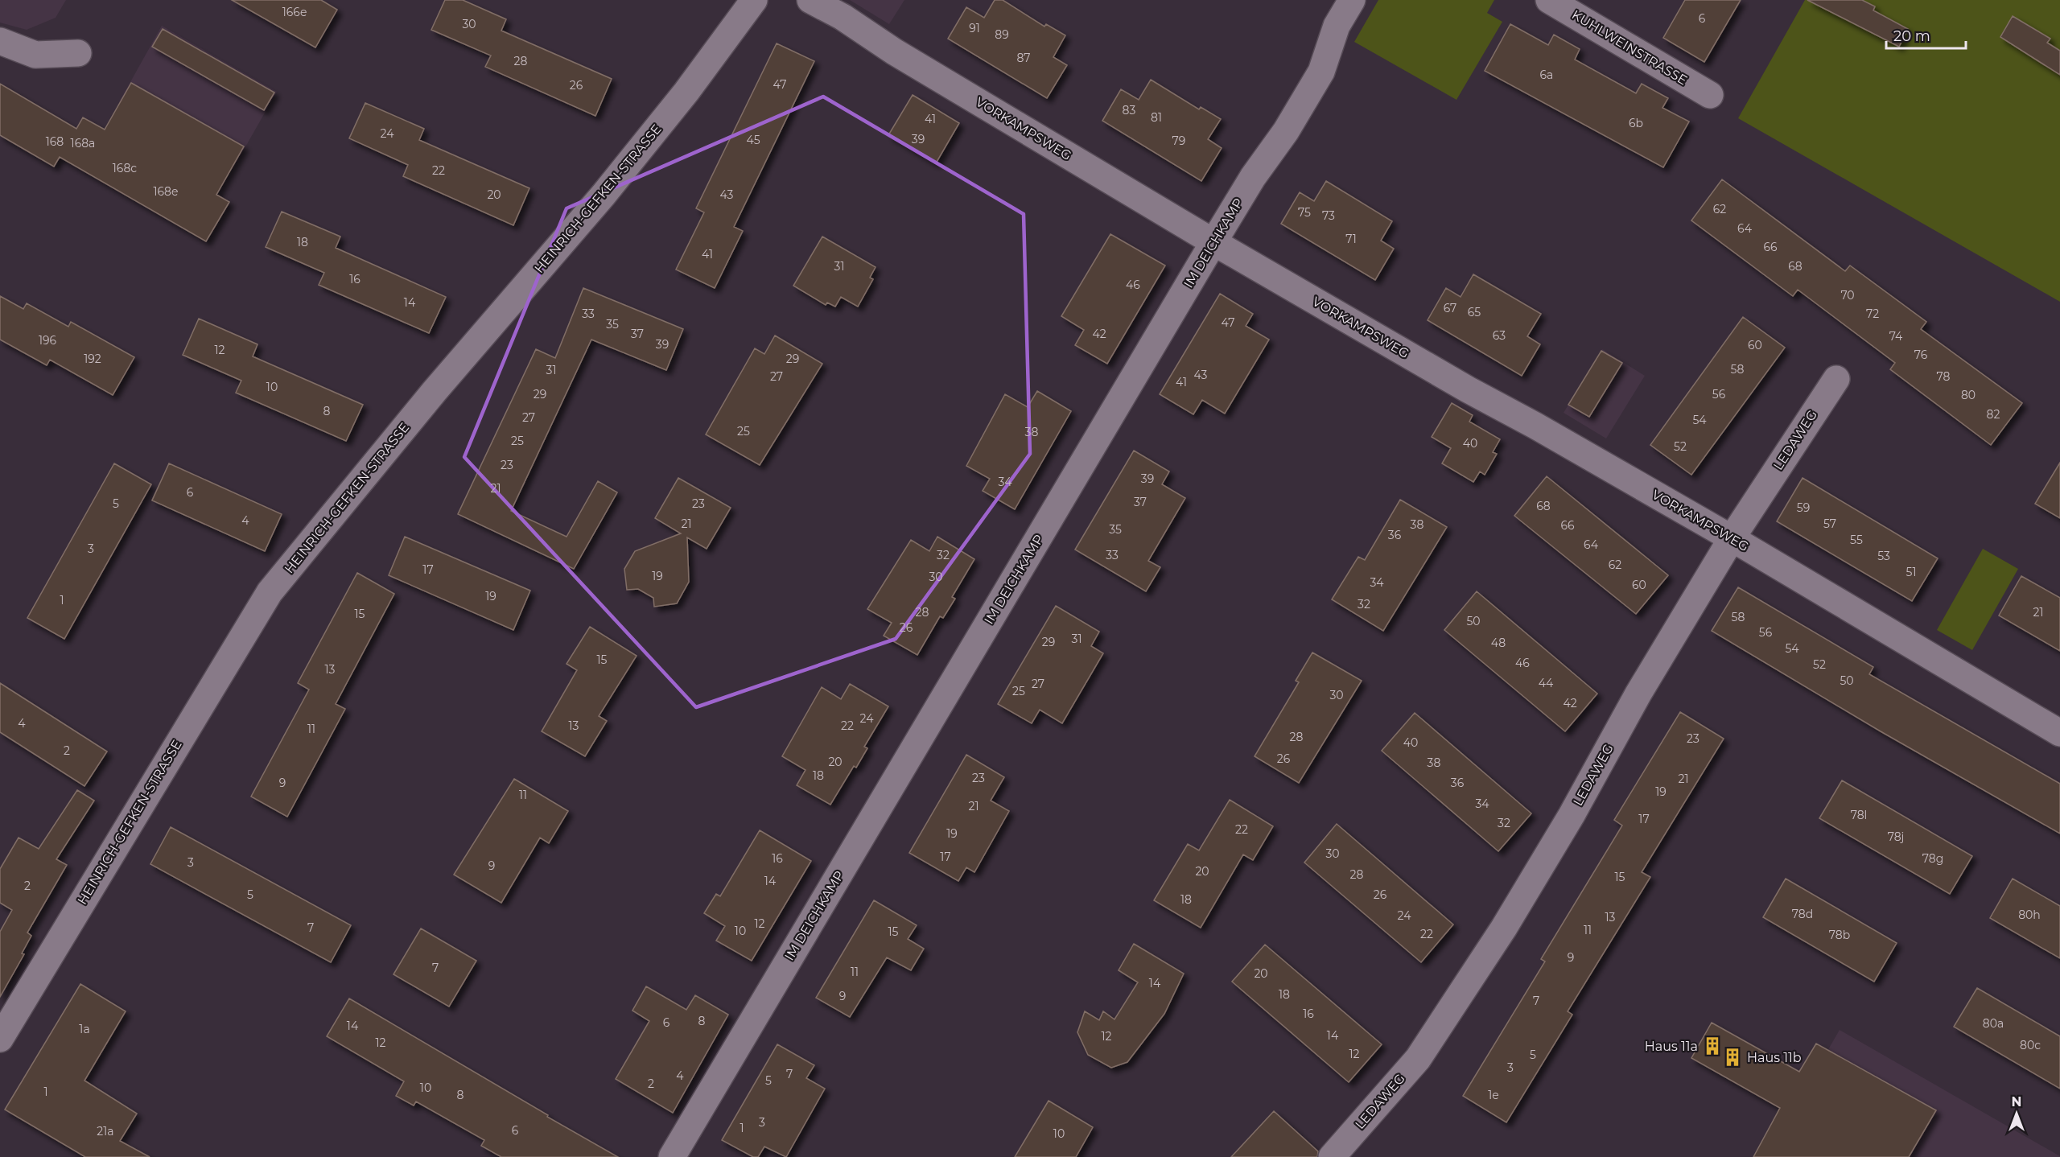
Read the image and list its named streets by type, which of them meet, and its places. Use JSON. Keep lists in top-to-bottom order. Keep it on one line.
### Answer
{"streets":{"street":["KUHLWEINSTRASSE","VORKAMPSWEG","HEINRICH-GEFKEN-STRASSE","IM DEICHKAMP","LEDAWEG"]},"crossings":[["VORKAMPSWEG","IM DEICHKAMP"],["VORKAMPSWEG","LEDAWEG"]],"places":{"building":["Haus 11a","Haus 11b"]},"house_numbers":["166e","6","30","91","89","87","28","6a","47","26","83","81","41","6b","24","39","45","79","168","168a","168c","22","168e","20","43","62","75","73","64","71","18","66","41","31","68","16","46","70","14","67","65","33","72","47","35","37","42","63","74","196","39","60","12","76","192","29","58","31","43","27","78","41","10","29","56","80","8","82","27","54","25","38","25","40","52","23","39","34","21","6","37","5","23","68","59","4","21","57","38","66","35","36","55","64","3","32","33","53","62","17","51","19","30","34","60","19","1","32","28","21","15","58","50","26","56","31","29","48","54","15","46","52","13","50","44","27","25","30","42","24","4","13","22","11","28","23","40","2","26","20","38","18","23","21","9","36","19","11","34","21","78l","17","32","22","19","78j","30","17","16","78g","3","9","20","28","15","14","2","5","26","18","78d","80h","24","13","12","7","11","10","15","22","78b","9","7","11","20","14","18","9","7","16","8","6","80a","14","1a","14","12","12","80c","12","5","3","7","4","5","2","10","1","8","1e","3","1","6","21a","10"],"scale_bar":"20 m","north":"top"}
